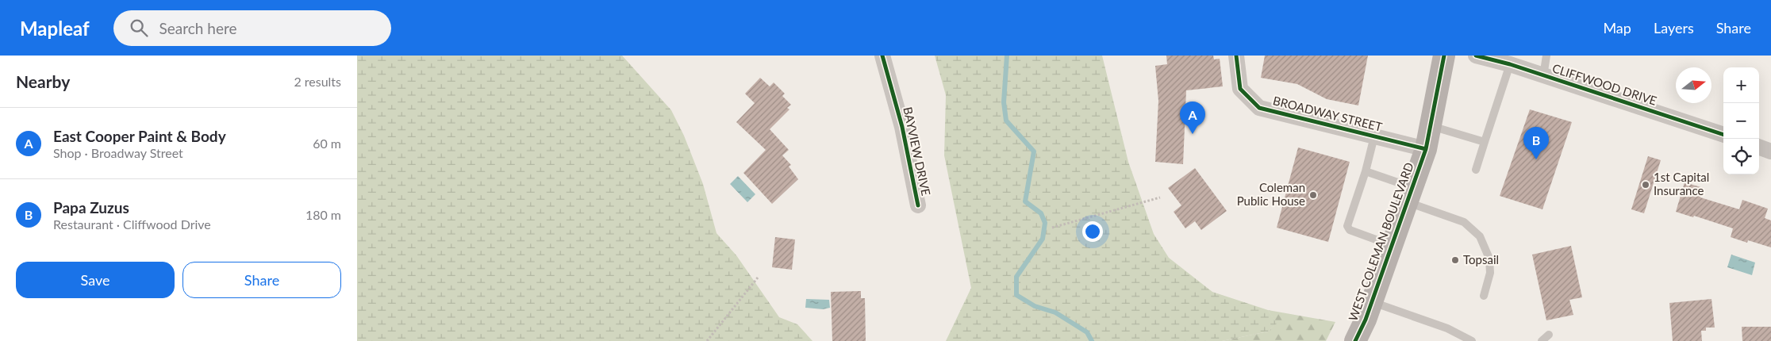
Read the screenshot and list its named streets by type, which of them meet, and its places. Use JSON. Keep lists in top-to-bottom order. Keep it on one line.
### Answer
{"streets":{"main road":["WEST COLEMAN BOULEVARD"],"street":["CLIFFWOOD DRIVE","BROADWAY STREET","BAYVIEW DRIVE"]},"crossings":[["BROADWAY STREET","WEST COLEMAN BOULEVARD"]],"places":["1st Capital Insurance","Coleman Public House","Topsail"],"north":"right","page":{"header":"Mapleaf","search":"Search here","nav":["Map","Layers","Share"],"heading":["Nearby","2 results"],"map_buttons":["+","−"],"pins":["A","B"],"list":[{"mark":"A","name":"East Cooper Paint & Body","note":"Shop · Broadway Street","value":"60 m"},{"mark":"B","name":"Papa Zuzus","note":"Restaurant · Cliffwood Drive","value":"180 m"}],"buttons":["Save","Share"]}}
